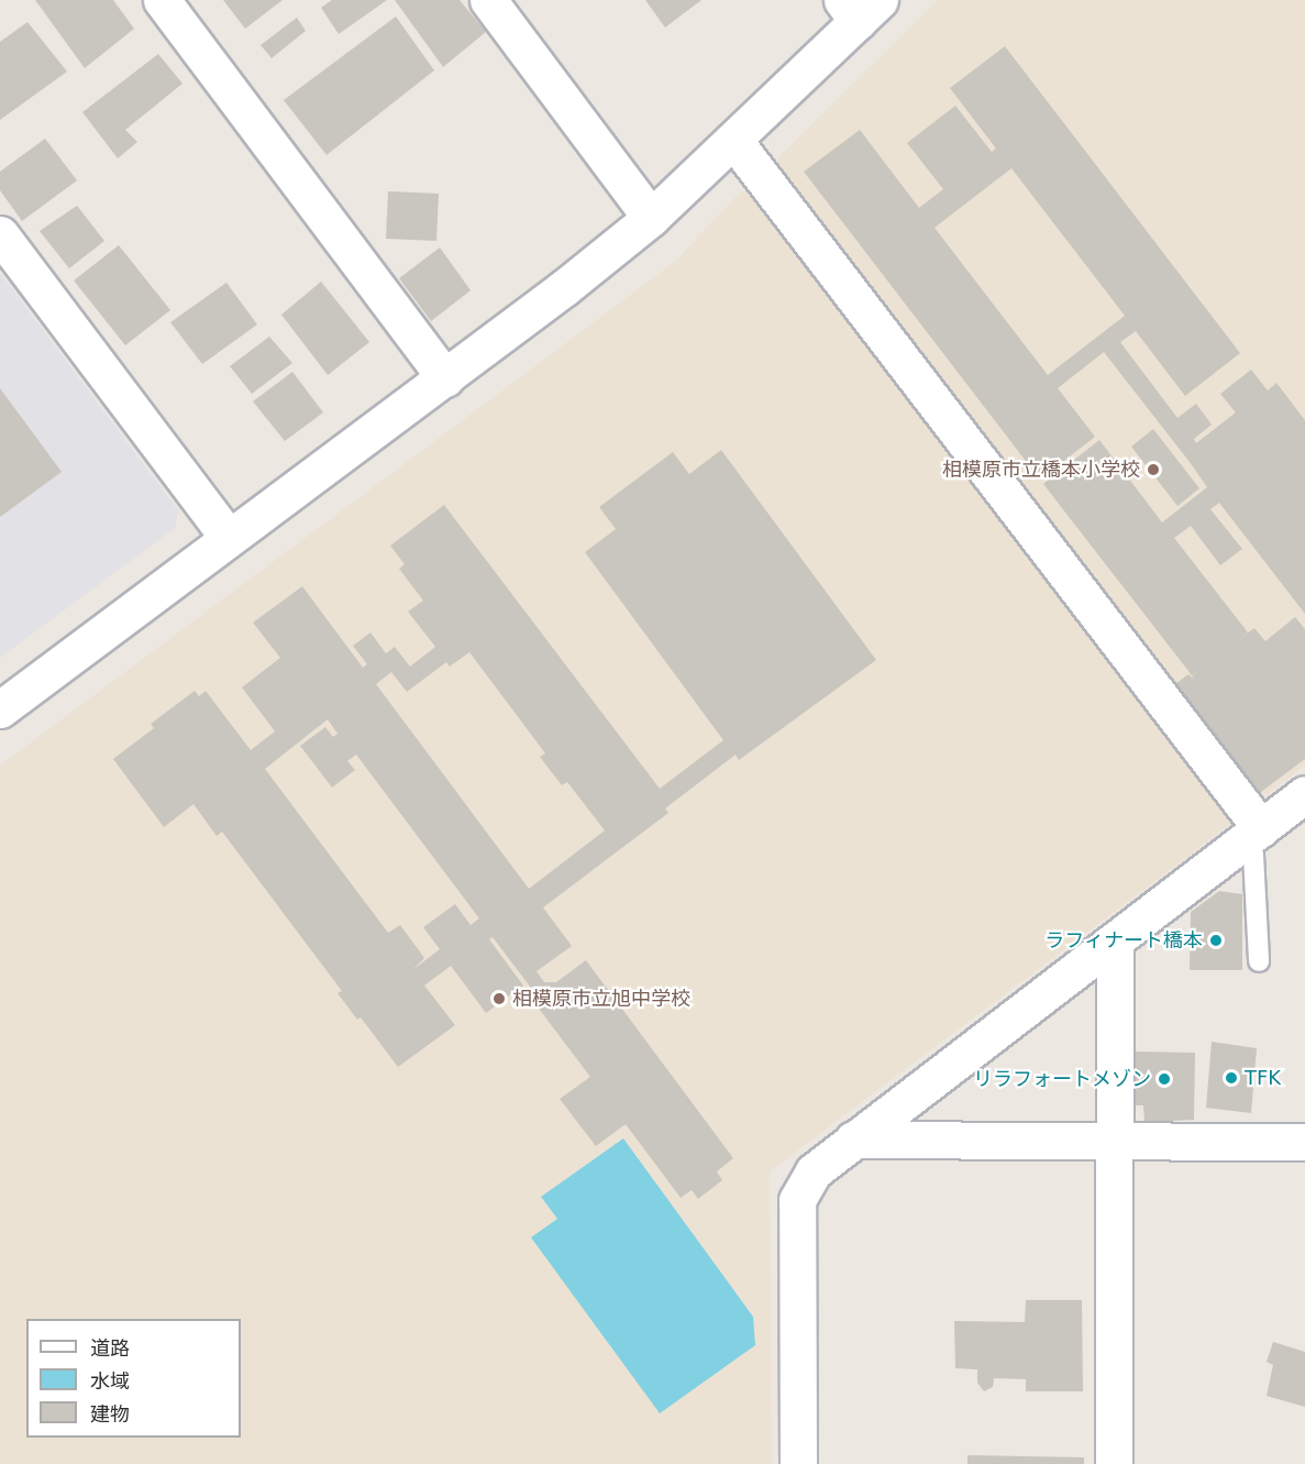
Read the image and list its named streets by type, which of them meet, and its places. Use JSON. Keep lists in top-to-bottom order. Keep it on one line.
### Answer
{"places":["相模原市立橋本小学校","ラフィナート橋本","相模原市立旭中学校","TFK","リラフォートメゾン"],"legend":["道路","水域","建物"]}
